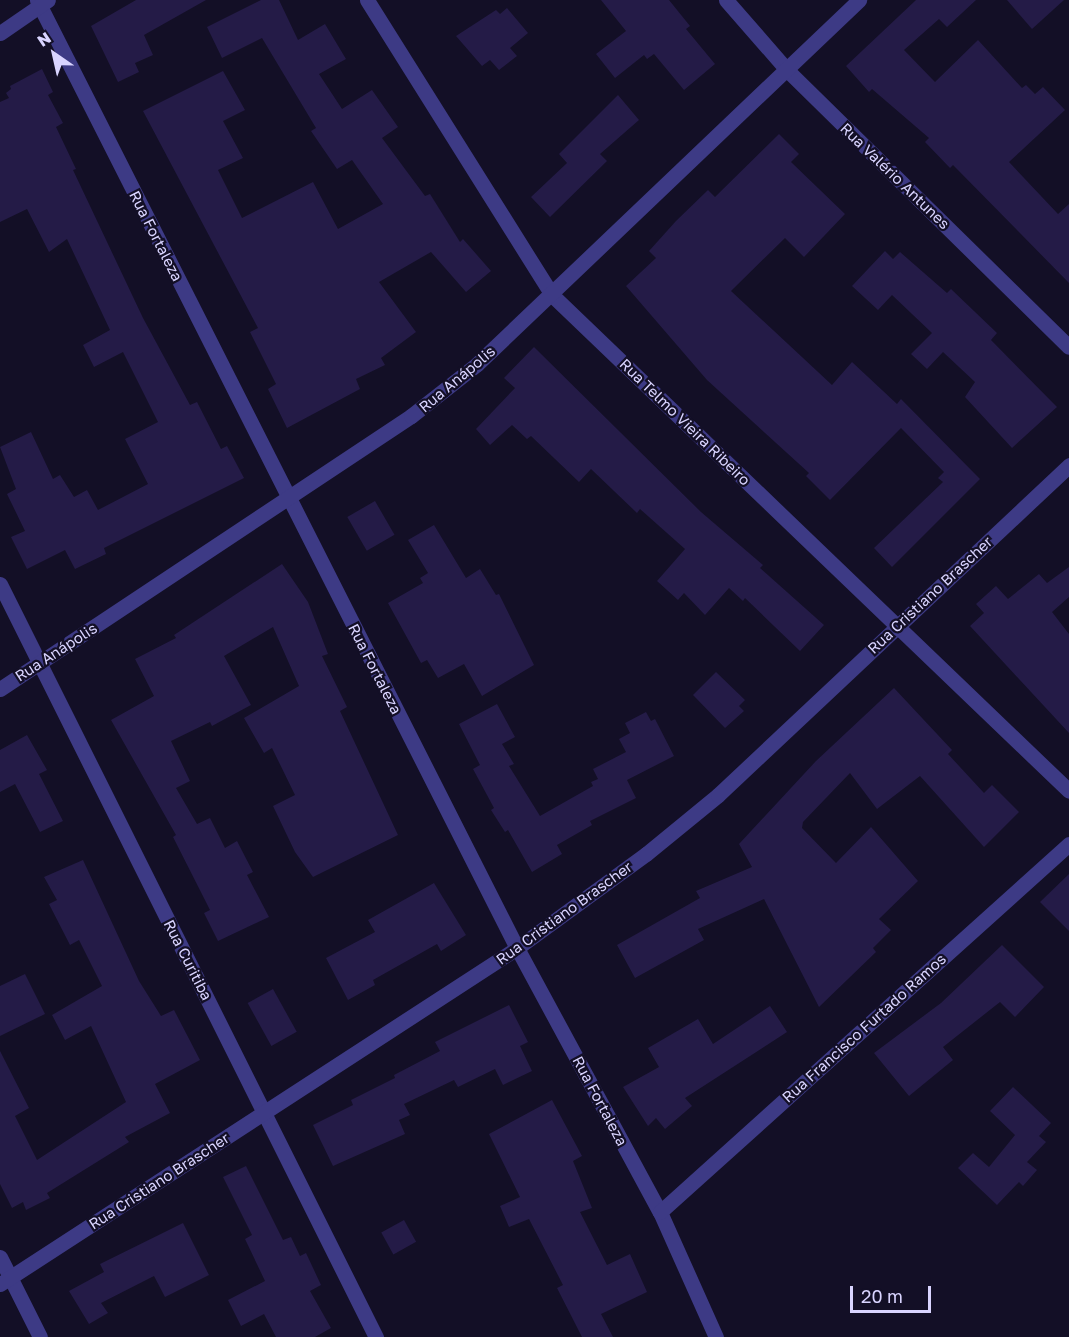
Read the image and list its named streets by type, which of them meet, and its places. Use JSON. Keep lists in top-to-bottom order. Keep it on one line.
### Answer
{"streets":{"street":["Rua Valério Antunes","Rua Fortaleza","Rua Anápolis","Rua Telmo Vieira Ribeiro","Rua Cristiano Brascher","Rua Curitiba","Rua Francisco Furtado Ramos"]},"crossings":[["Rua Valério Antunes","Rua Anápolis"],["Rua Fortaleza","Rua Anápolis"],["Rua Fortaleza","Rua Cristiano Brascher"],["Rua Fortaleza","Rua Francisco Furtado Ramos"],["Rua Anápolis","Rua Telmo Vieira Ribeiro"],["Rua Anápolis","Rua Curitiba"],["Rua Telmo Vieira Ribeiro","Rua Cristiano Brascher"],["Rua Cristiano Brascher","Rua Curitiba"]],"scale_bar":"20 m","north":"top left"}
